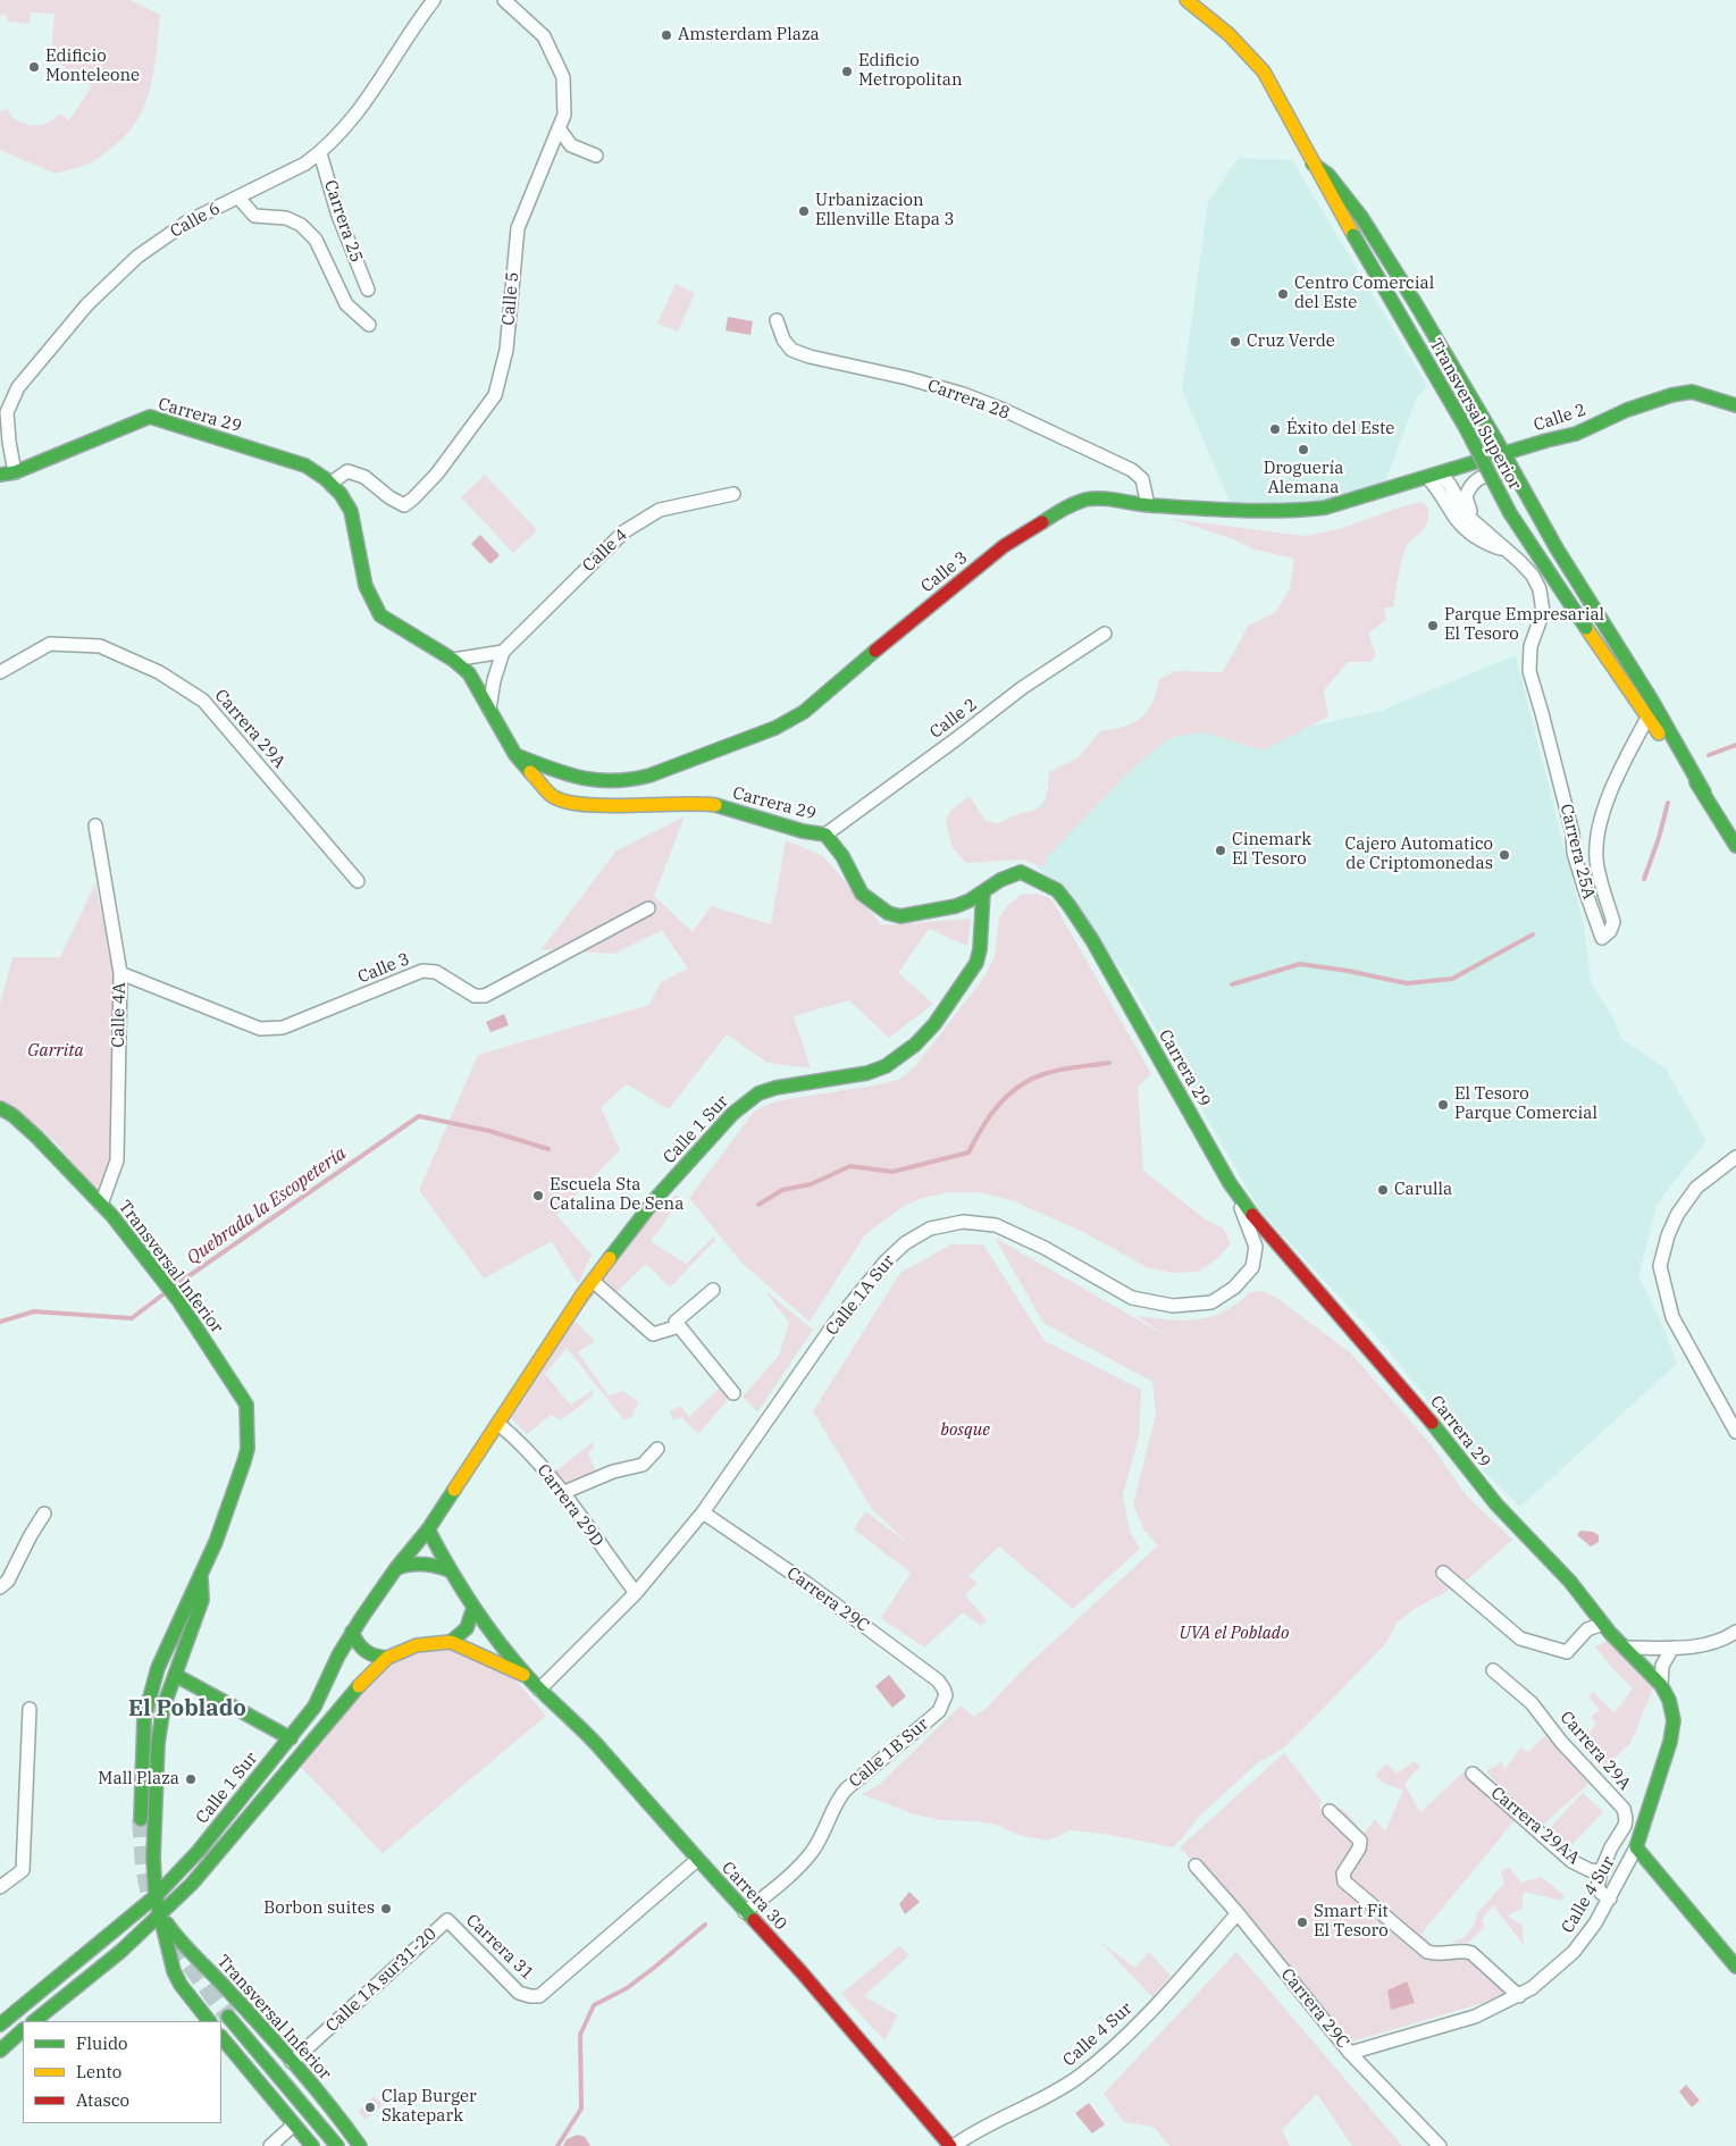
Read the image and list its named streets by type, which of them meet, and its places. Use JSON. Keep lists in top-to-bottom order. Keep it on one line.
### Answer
{"streets":{"street":["Calle 6","Carrera 25","Calle 5","Carrera 28","Transversal Superior","Carrera 29","Calle 2","Calle 4","Calle 3","Carrera 29A","Carrera 25A","Calle 4A","Calle 1 Sur","Transversal Inferior","Calle 1A Sur","Carrera 29D","Carrera 29C","Calle 1B Sur","Carrera 29AA","Calle 4 Sur","Carrera 30","Carrera 31","Calle 1A sur31-20"]},"crossings":[["Calle 6","Carrera 25"],["Calle 6","Carrera 29"],["Calle 5","Carrera 29"],["Carrera 28","Calle 3"],["Transversal Superior","Carrera 25A"],["Carrera 29","Calle 2"],["Carrera 29","Calle 3"],["Carrera 29","Calle 1 Sur"],["Carrera 29","Calle 1A Sur"],["Carrera 29","Calle 4 Sur"],["Calle 2","Calle 3"],["Calle 2","Carrera 25A"],["Calle 3","Carrera 25A"],["Calle 3","Calle 4A"],["Carrera 29A","Carrera 29AA"],["Calle 4A","Transversal Inferior"],["Calle 1 Sur","Transversal Inferior"],["Calle 1 Sur","Carrera 29D"],["Calle 1 Sur","Carrera 30"],["Transversal Inferior","Calle 1A sur31-20"],["Calle 1A Sur","Carrera 29D"],["Calle 1A Sur","Carrera 29C"],["Calle 1A Sur","Carrera 30"],["Carrera 29C","Calle 1B Sur"],["Carrera 29C","Calle 4 Sur"],["Calle 1B Sur","Carrera 30"],["Calle 4 Sur","Carrera 30"],["Carrera 30","Carrera 31"],["Carrera 31","Calle 1A sur31-20"]],"districts":["El Poblado"],"water":["Quebrada la Escopetería"],"parks":["Garrita","bosque","UVA el Poblado"],"places":["Amsterdam Plaza","Edificio Monteleone","Edificio Metropolitan","Urbanizacion Ellenville Etapa 3","Centro Comercial del Este","Cruz Verde","Éxito del Este","Droguería Alemana","Parque Empresarial El Tesoro","Cinemark El Tesoro","Cajero Automatico de Criptomonedas","El Tesoro Parque Comercial","Carulla","Escuela Sta Catalina De Sena","Mall Plaza","Borbon suites","Smart Fit El Tesoro","Clap Burger Skatepark"],"legend":["Fluido","Lento","Atasco"]}
